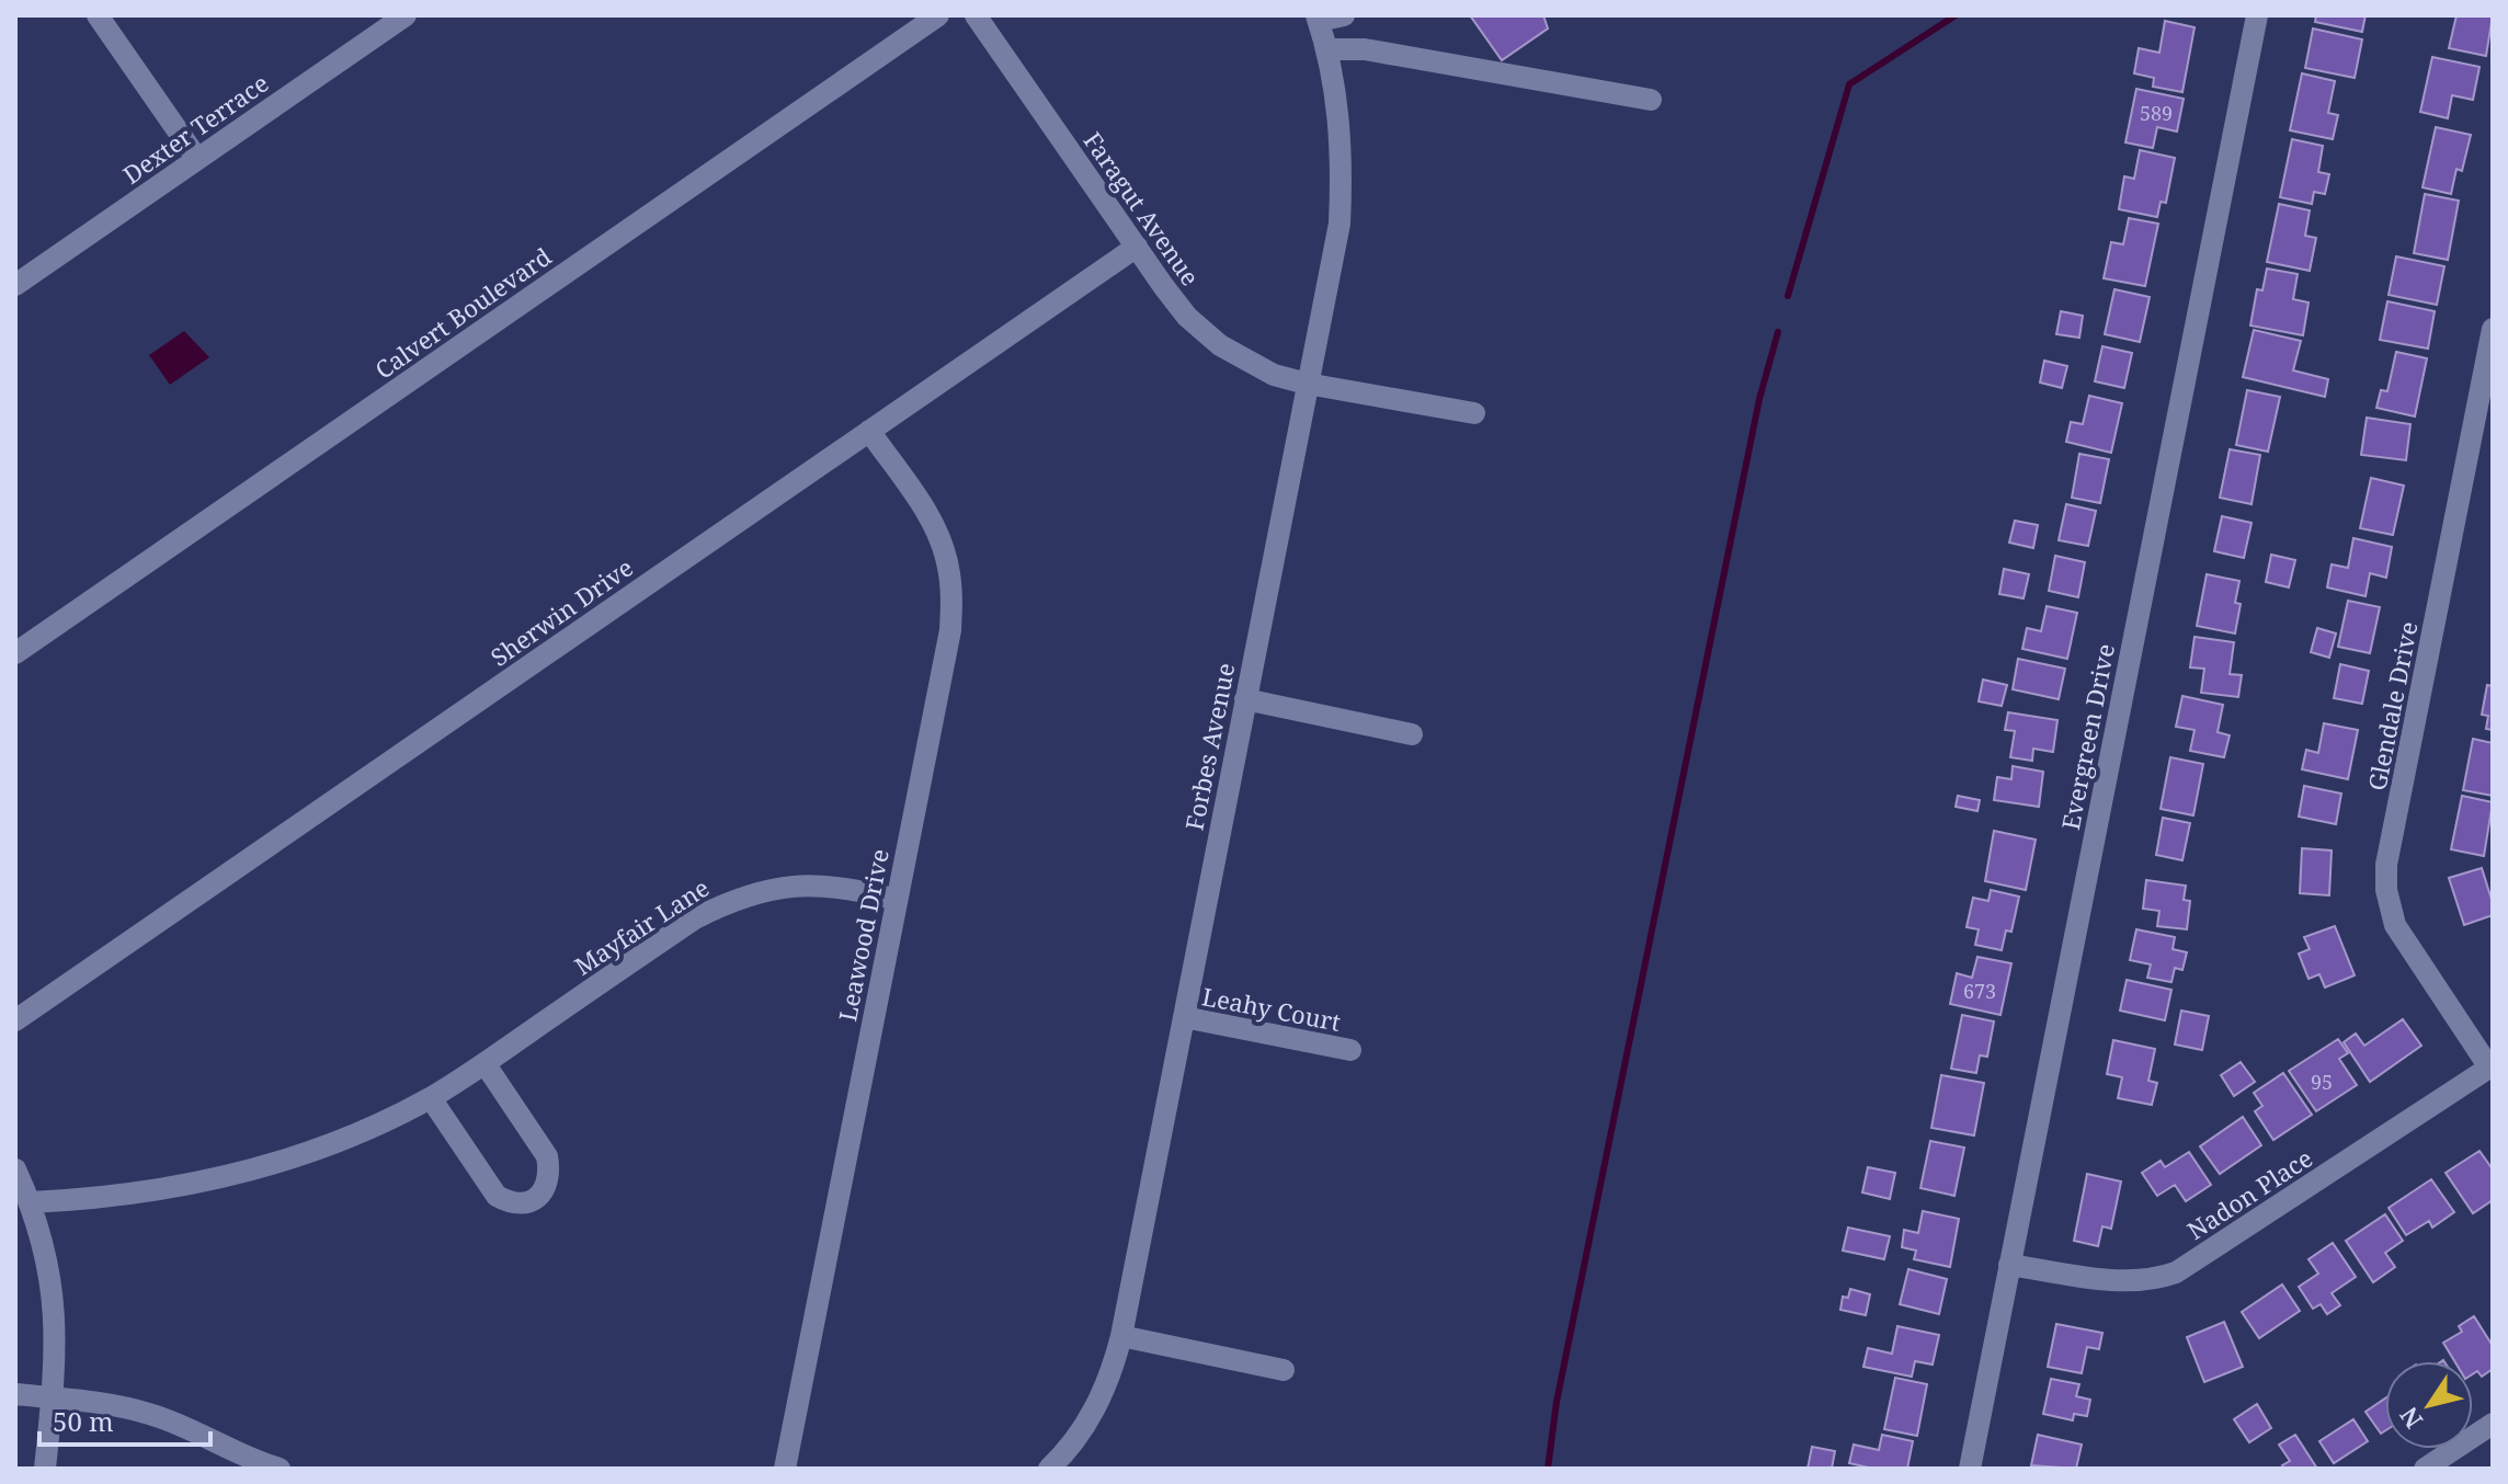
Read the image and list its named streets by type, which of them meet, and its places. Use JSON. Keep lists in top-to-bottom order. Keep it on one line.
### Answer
{"streets":{"street":["Dexter Terrace","Faragut Avenue","Calvert Boulevard","Sherwin Drive","Glendale Drive","Evergreen Drive","Forbes Avenue","Mayfair Lane","Leawood Drive","Leahy Court","Nadon Place"]},"crossings":[["Faragut Avenue","Sherwin Drive"],["Faragut Avenue","Forbes Avenue"],["Sherwin Drive","Leawood Drive"],["Glendale Drive","Nadon Place"],["Evergreen Drive","Nadon Place"],["Forbes Avenue","Leahy Court"],["Mayfair Lane","Leawood Drive"]],"house_numbers":["589","673","95"],"scale_bar":"50 m","north":"bottom left"}
